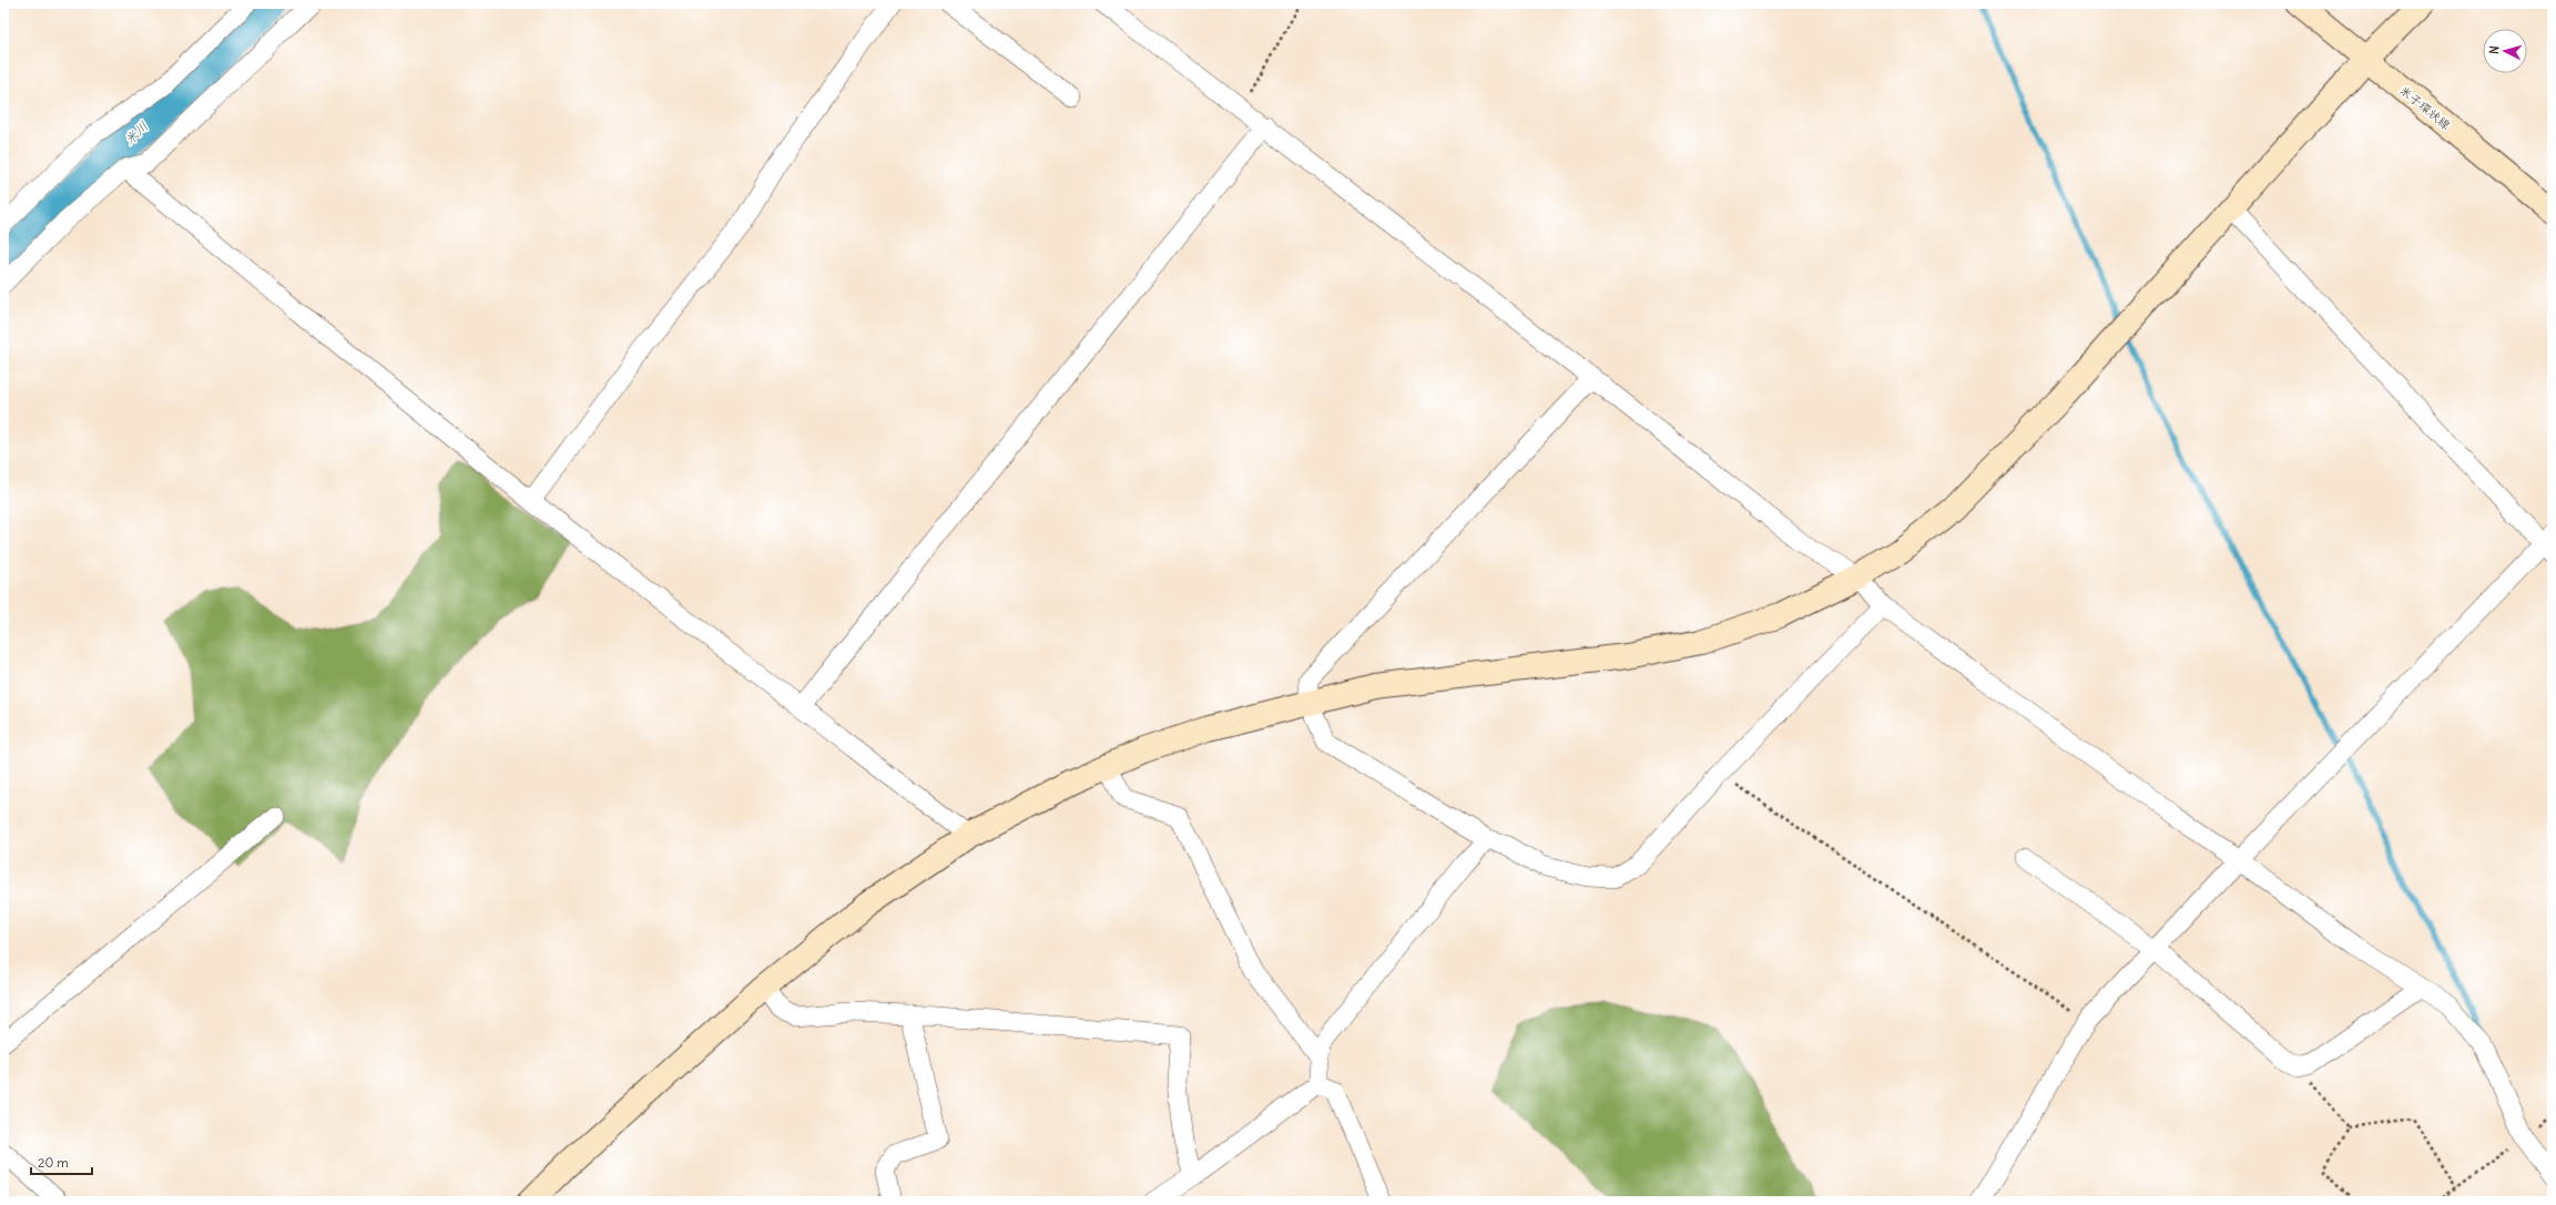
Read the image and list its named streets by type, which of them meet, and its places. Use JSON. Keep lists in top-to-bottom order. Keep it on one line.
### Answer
{"streets":{"street":["米子環状線"]},"water":["米川"],"scale_bar":"20 m","north":"left"}
